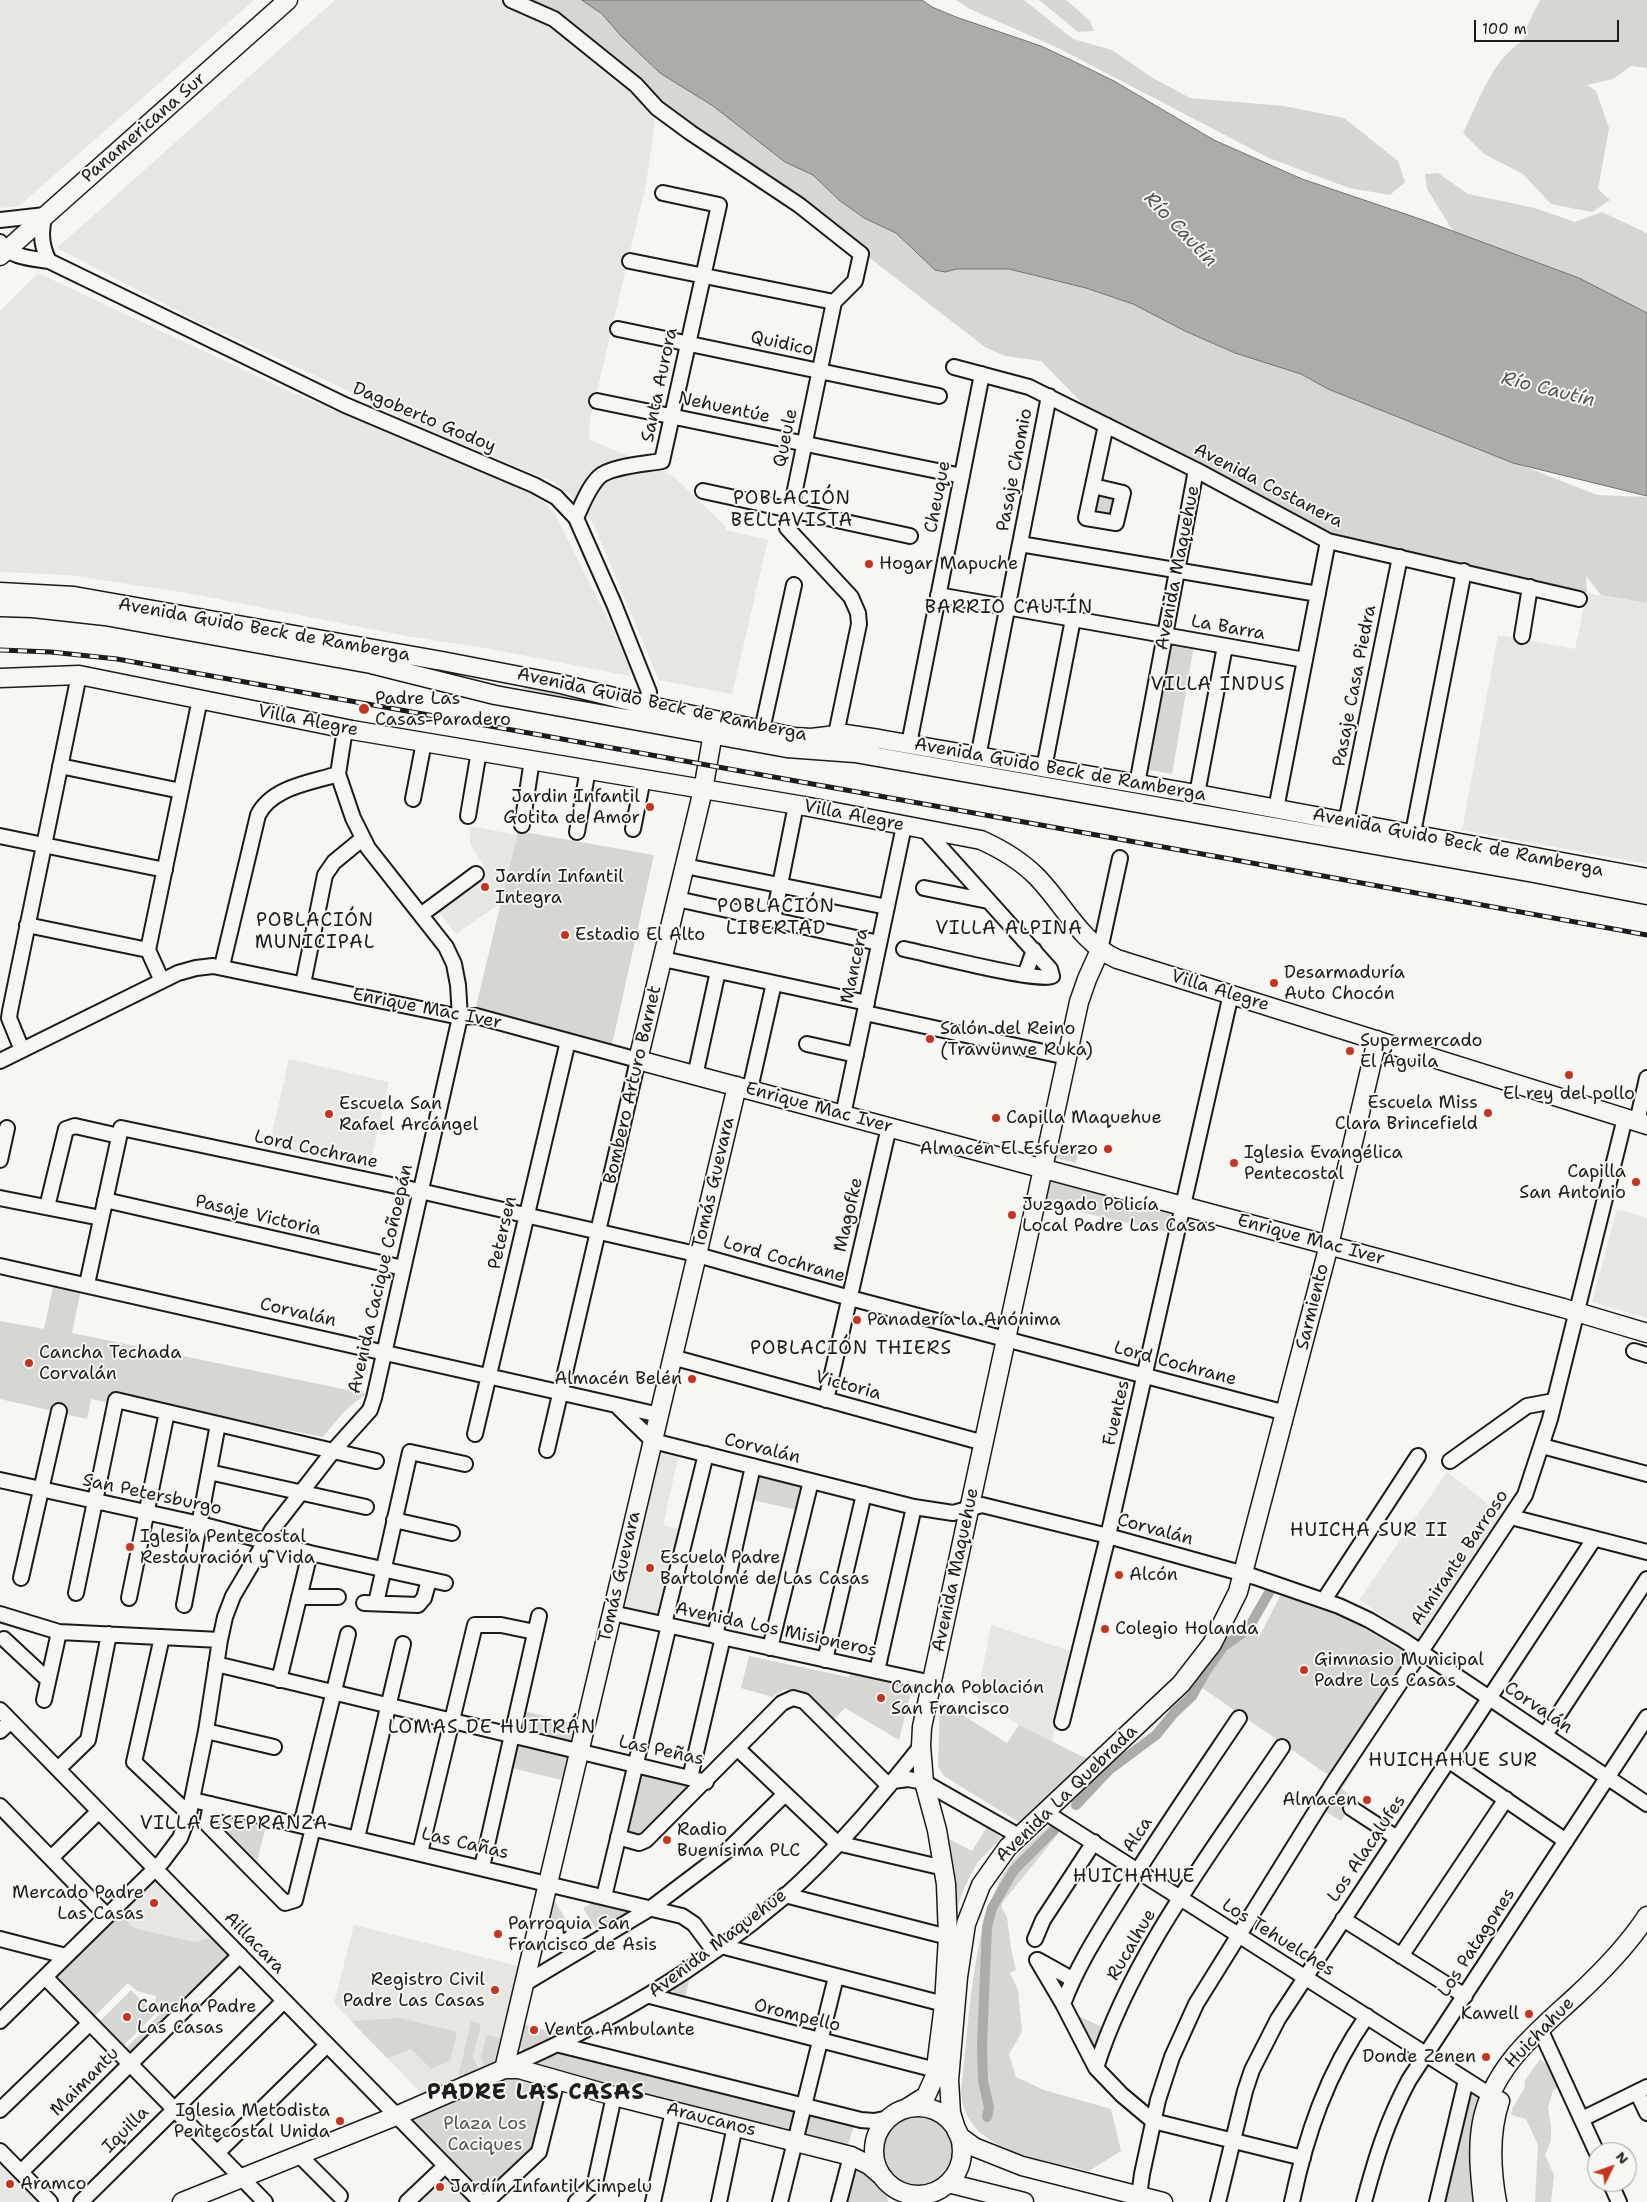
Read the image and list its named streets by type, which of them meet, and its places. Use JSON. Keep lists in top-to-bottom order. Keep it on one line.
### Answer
{"streets":{"main road":["Panamericana Sur","Avenida Maquehue","Avenida Guido Beck de Ramberga","Villa Alegre","Enrique Mac Iver","Bombero Arturo Barnet","Tomás Guevara","Sarmiento","Avenida La Quebrada","Huichahue","Araucanos"],"street":["Quidico","Santa Aurora","Nehuentúe","Dagoberto Godoy","Queule","Pasaje Chomio","Avenida Costanera","Cheuque","La Barra","Pasaje Casa Piedra","Mancera","Lord Cochrane","Magofke","Pasaje Victoria","Petersen","Avenida Cacique Coñoepán","Corvalán","Victoria","Fuentes","San Petersburgo","Almirante Barroso","Avenida Los Misioneros","Las Peñas","Alca","Las Cañas","Los Alacalufes","Los Tehuelches","Aillacara","Los Patagones","Rucalhue","Orompello","Maimantu","Iquilla"]},"crossings":[["Panamericana Sur","Dagoberto Godoy"],["Quidico","Santa Aurora"],["Quidico","Queule"],["Santa Aurora","Nehuentúe"],["Santa Aurora","Dagoberto Godoy"],["Nehuentúe","Queule"],["Nehuentúe","Cheuque"],["Dagoberto Godoy","Avenida Guido Beck de Ramberga"],["Queule","Avenida Guido Beck de Ramberga"],["Pasaje Chomio","Avenida Costanera"],["Pasaje Chomio","La Barra"],["Pasaje Chomio","Avenida Guido Beck de Ramberga"],["Avenida Costanera","Cheuque"],["Avenida Costanera","Avenida Maquehue"],["Avenida Costanera","Pasaje Casa Piedra"],["Cheuque","La Barra"],["Cheuque","Avenida Guido Beck de Ramberga"],["Avenida Maquehue","La Barra"],["Avenida Maquehue","Avenida Guido Beck de Ramberga"],["Avenida Maquehue","Villa Alegre"],["Avenida Maquehue","Enrique Mac Iver"],["Avenida Maquehue","Lord Cochrane"],["Avenida Maquehue","Tomás Guevara"],["Avenida Maquehue","Corvalán"],["Avenida Maquehue","Victoria"],["Avenida Maquehue","Avenida Los Misioneros"],["Avenida Maquehue","Las Peñas"],["Avenida Maquehue","Las Cañas"],["Avenida Maquehue","Aillacara"],["Avenida Maquehue","Orompello"],["Avenida Maquehue","Araucanos"],["Avenida Guido Beck de Ramberga","Pasaje Casa Piedra"],["Avenida Guido Beck de Ramberga","Bombero Arturo Barnet"],["Villa Alegre","Mancera"],["Villa Alegre","Bombero Arturo Barnet"],["Villa Alegre","Avenida Cacique Coñoepán"],["Villa Alegre","Sarmiento"],["Villa Alegre","Fuentes"],["Villa Alegre","Almirante Barroso"],["Mancera","Enrique Mac Iver"],["Enrique Mac Iver","Bombero Arturo Barnet"],["Enrique Mac Iver","Tomás Guevara"],["Enrique Mac Iver","Magofke"],["Enrique Mac Iver","Petersen"],["Enrique Mac Iver","Avenida Cacique Coñoepán"],["Enrique Mac Iver","Sarmiento"],["Enrique Mac Iver","Fuentes"],["Enrique Mac Iver","Almirante Barroso"],["Bombero Arturo Barnet","Lord Cochrane"],["Bombero Arturo Barnet","Corvalán"],["Lord Cochrane","Tomás Guevara"],["Lord Cochrane","Magofke"],["Lord Cochrane","Petersen"],["Lord Cochrane","Avenida Cacique Coñoepán"],["Lord Cochrane","Sarmiento"],["Lord Cochrane","Fuentes"],["Tomás Guevara","Corvalán"],["Tomás Guevara","Victoria"],["Tomás Guevara","Avenida Los Misioneros"],["Tomás Guevara","Las Peñas"],["Tomás Guevara","Las Cañas"],["Tomás Guevara","Araucanos"],["Magofke","Victoria"],["Pasaje Victoria","Avenida Cacique Coñoepán"],["Petersen","Corvalán"],["Avenida Cacique Coñoepán","Corvalán"],["Avenida Cacique Coñoepán","San Petersburgo"],["Avenida Cacique Coñoepán","Las Peñas"],["Avenida Cacique Coñoepán","Las Cañas"],["Avenida Cacique Coñoepán","Aillacara"],["Sarmiento","Corvalán"],["Sarmiento","Avenida La Quebrada"],["Corvalán","Fuentes"],["Corvalán","Almirante Barroso"],["Corvalán","Avenida La Quebrada"],["Corvalán","Los Alacalufes"],["Corvalán","Los Patagones"],["Almirante Barroso","Los Tehuelches"],["Avenida La Quebrada","Los Tehuelches"],["Avenida La Quebrada","Araucanos"],["Alca","Los Tehuelches"],["Los Alacalufes","Los Tehuelches"],["Los Tehuelches","Los Patagones"],["Los Tehuelches","Rucalhue"],["Los Tehuelches","Huichahue"],["Aillacara","Maimantu"],["Aillacara","Iquilla"]],"districts":["POBLACIÓN BELLAVISTA","BARRIO CAUTÍN","VILLA INDUS","POBLACIÓN LIBERTAD","POBLACIÓN MUNICIPAL","VILLA ALPINA","POBLACIÓN THIERS","HUICHA SUR II","LOMAS DE HUITRÁN","HUICHAHUE SUR","VILLA ESEPRANZA","HUICHAHUE","PADRE LAS CASAS"],"water":["Río Cautín"],"parks":["Plaza Los Caciques"],"places":["Hogar Mapuche","Padre Las Casas-Paradero","Jardin Infantil Gotita de Amor","Jardín Infantil Integra","Estadio El Alto","Desarmaduría Auto Chocón","Salón del Reino (Trawünwe Ruka)","Supermercado El Águila","El rey del pollo","Escuela Miss Clara Brincefield","Escuela San Rafael Arcángel","Capilla Maquehue","Almacén El Esfuerzo","Iglesia Evangélica Pentecostal","Capilla San Antonio","Juzgado Policía Local Padre Las Casas","Panadería la Anónima","Cancha Techada Corvalán","Almacén Belén","Iglesia Pentecostal Restauración y Vida","Escuela Padre Bartolomé de Las Casas","Alcón","Colegio Holanda","Gimnasio Municipal Padre Las Casas","Cancha Población San Francisco","Almacen","Radio Buenísima PLC","Mercado Padre Las Casas","Parroquia San Francisco de Asis","Registro Civil Padre Las Casas","Kawell","Cancha Padre Las Casas","Venta Ambulante","Donde Zenen","Iglesia Metodista Pentecostal Unida","Aramco","Jardín Infantil Kimpelu"],"scale_bar":"100 m","north":"top right"}
